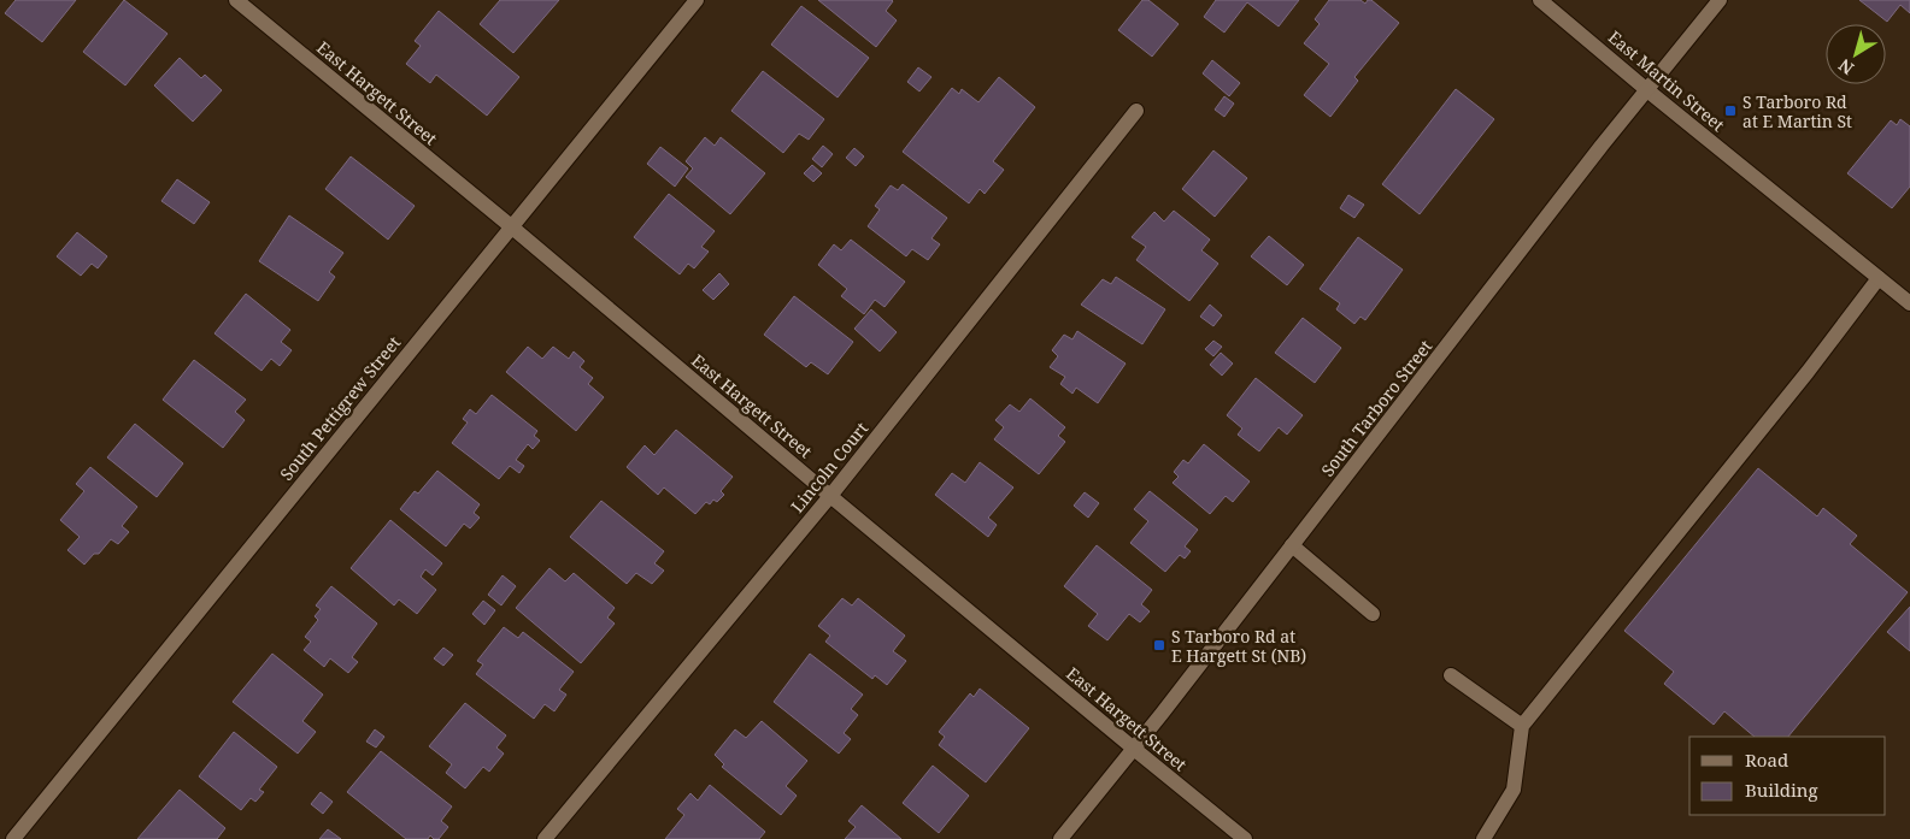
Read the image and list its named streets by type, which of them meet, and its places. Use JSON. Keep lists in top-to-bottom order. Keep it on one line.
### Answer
{"streets":{"street":["East Martin Street","East Hargett Street","South Pettigrew Street","South Tarboro Street","Lincoln Court"]},"crossings":[["East Martin Street","South Tarboro Street"],["East Hargett Street","South Pettigrew Street"],["East Hargett Street","South Tarboro Street"],["East Hargett Street","Lincoln Court"]],"places":{"transit":["S Tarboro Rd at E Martin St","S Tarboro Rd at E Hargett St (NB)"]},"legend":["Road","Building"],"north":"bottom left"}
